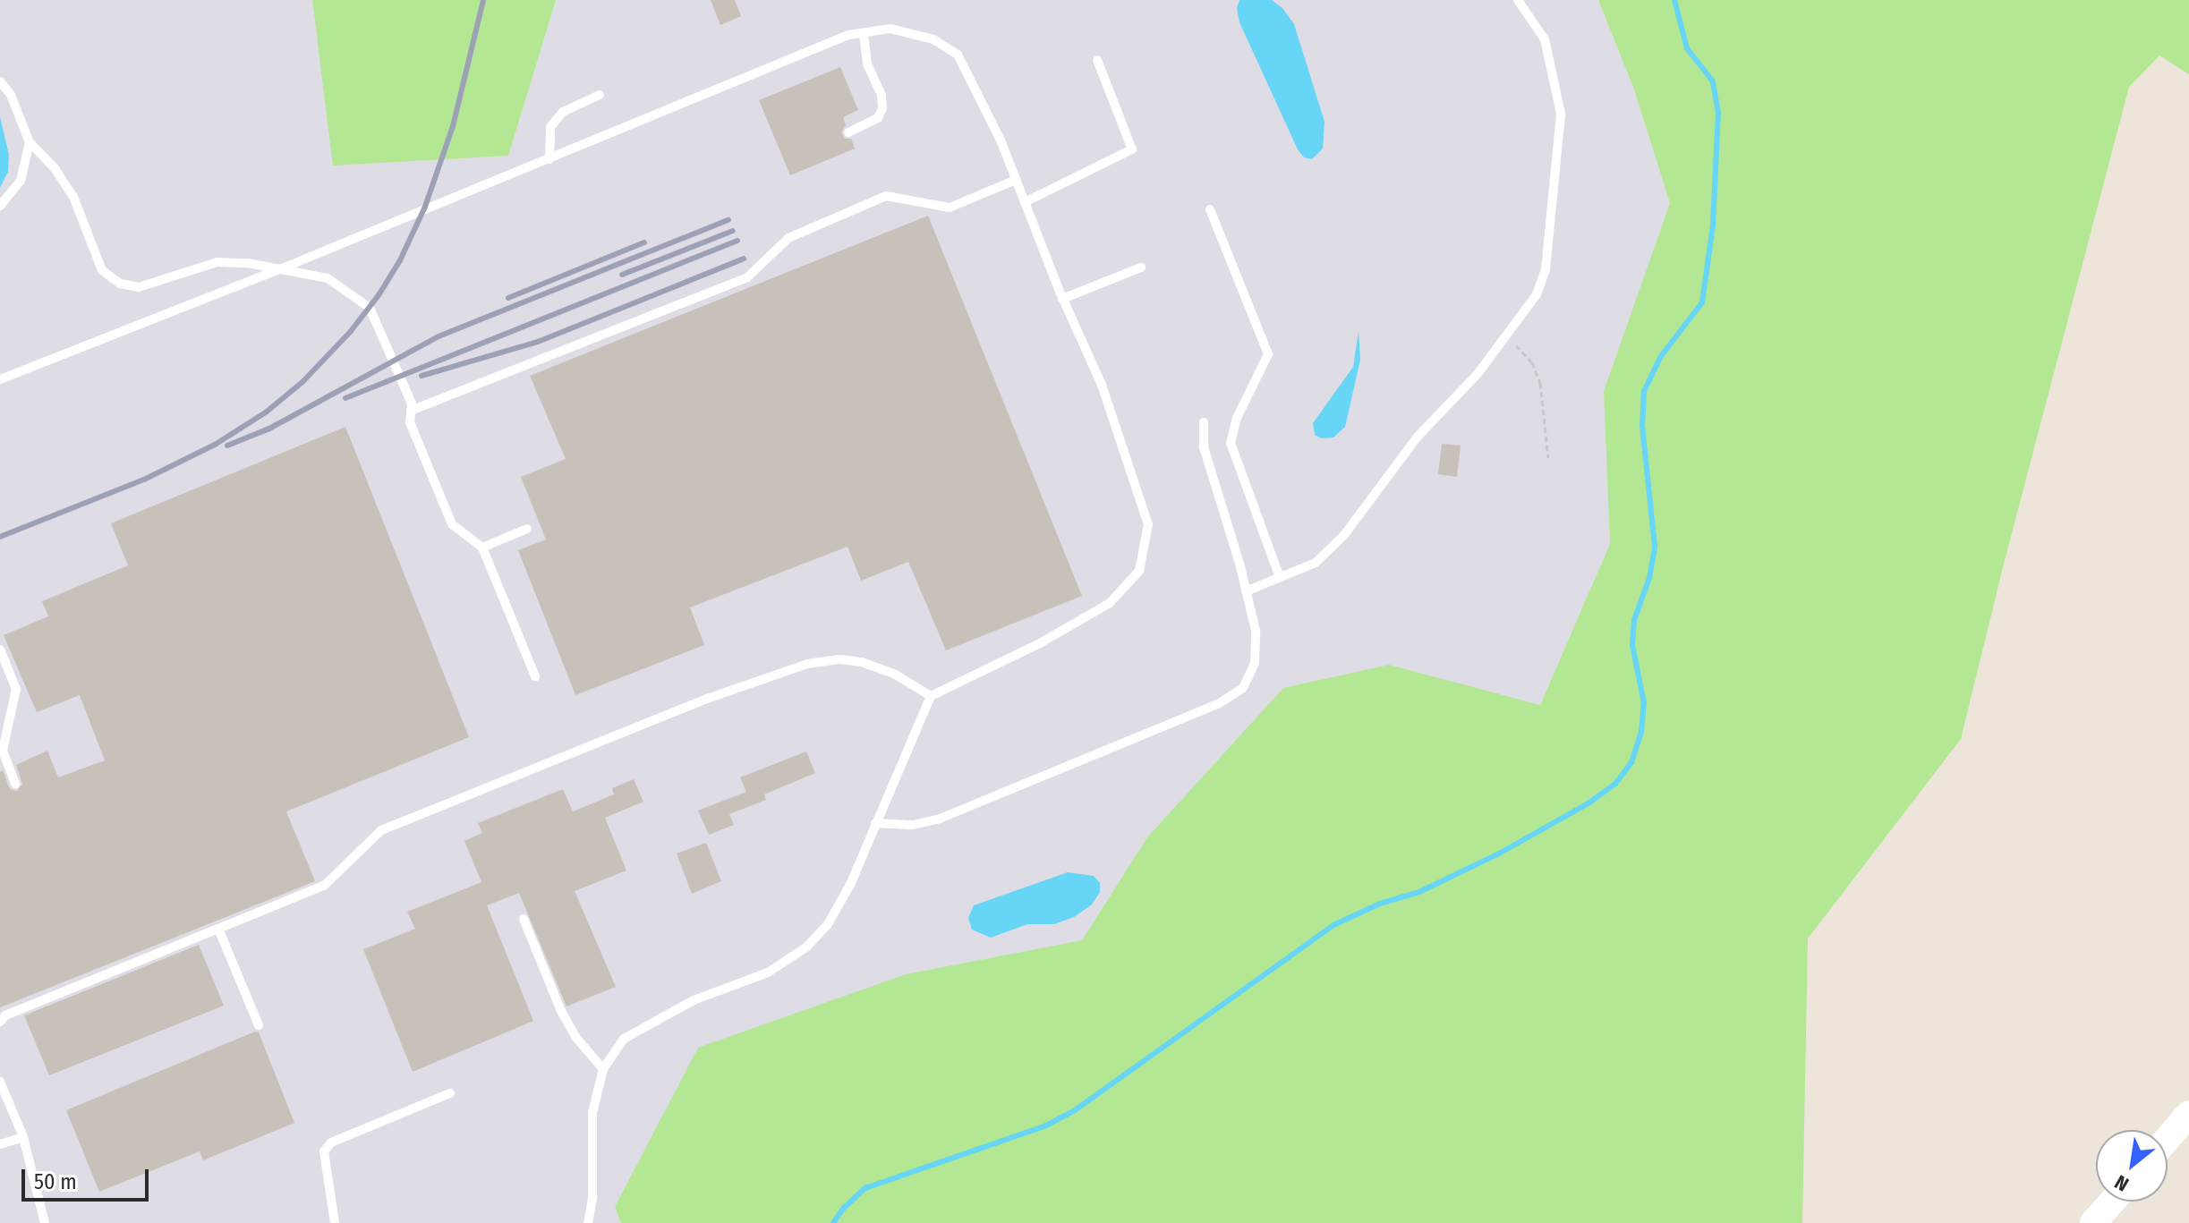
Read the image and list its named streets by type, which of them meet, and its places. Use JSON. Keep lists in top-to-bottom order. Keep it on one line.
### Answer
{"scale_bar":"50 m","north":"bottom left"}
